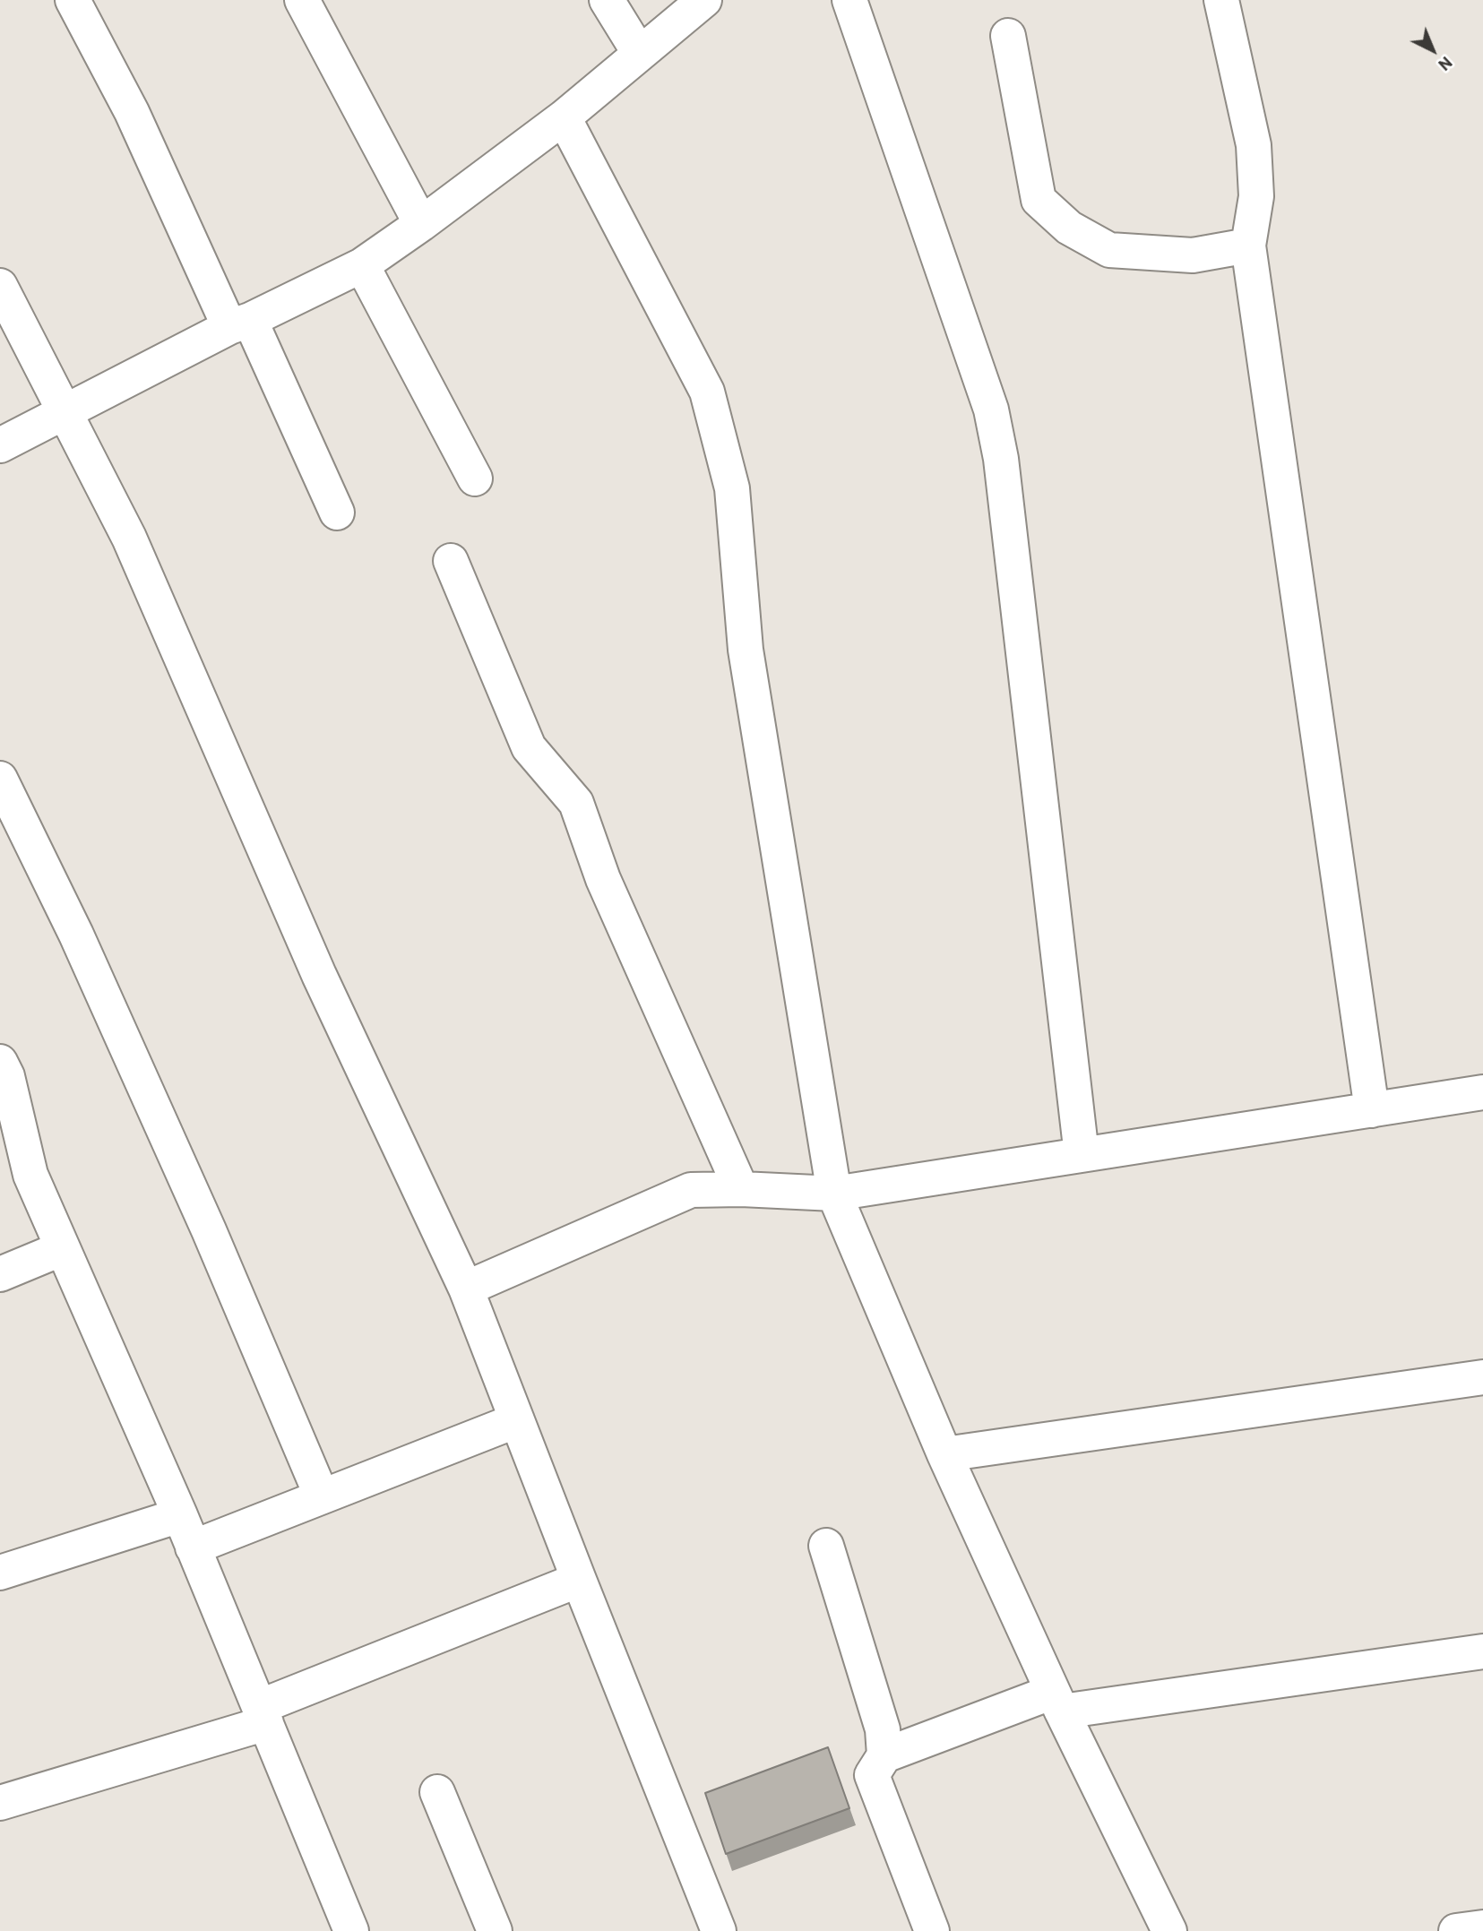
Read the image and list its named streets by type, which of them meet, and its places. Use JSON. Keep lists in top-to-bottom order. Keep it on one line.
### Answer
{"north":"bottom right"}
